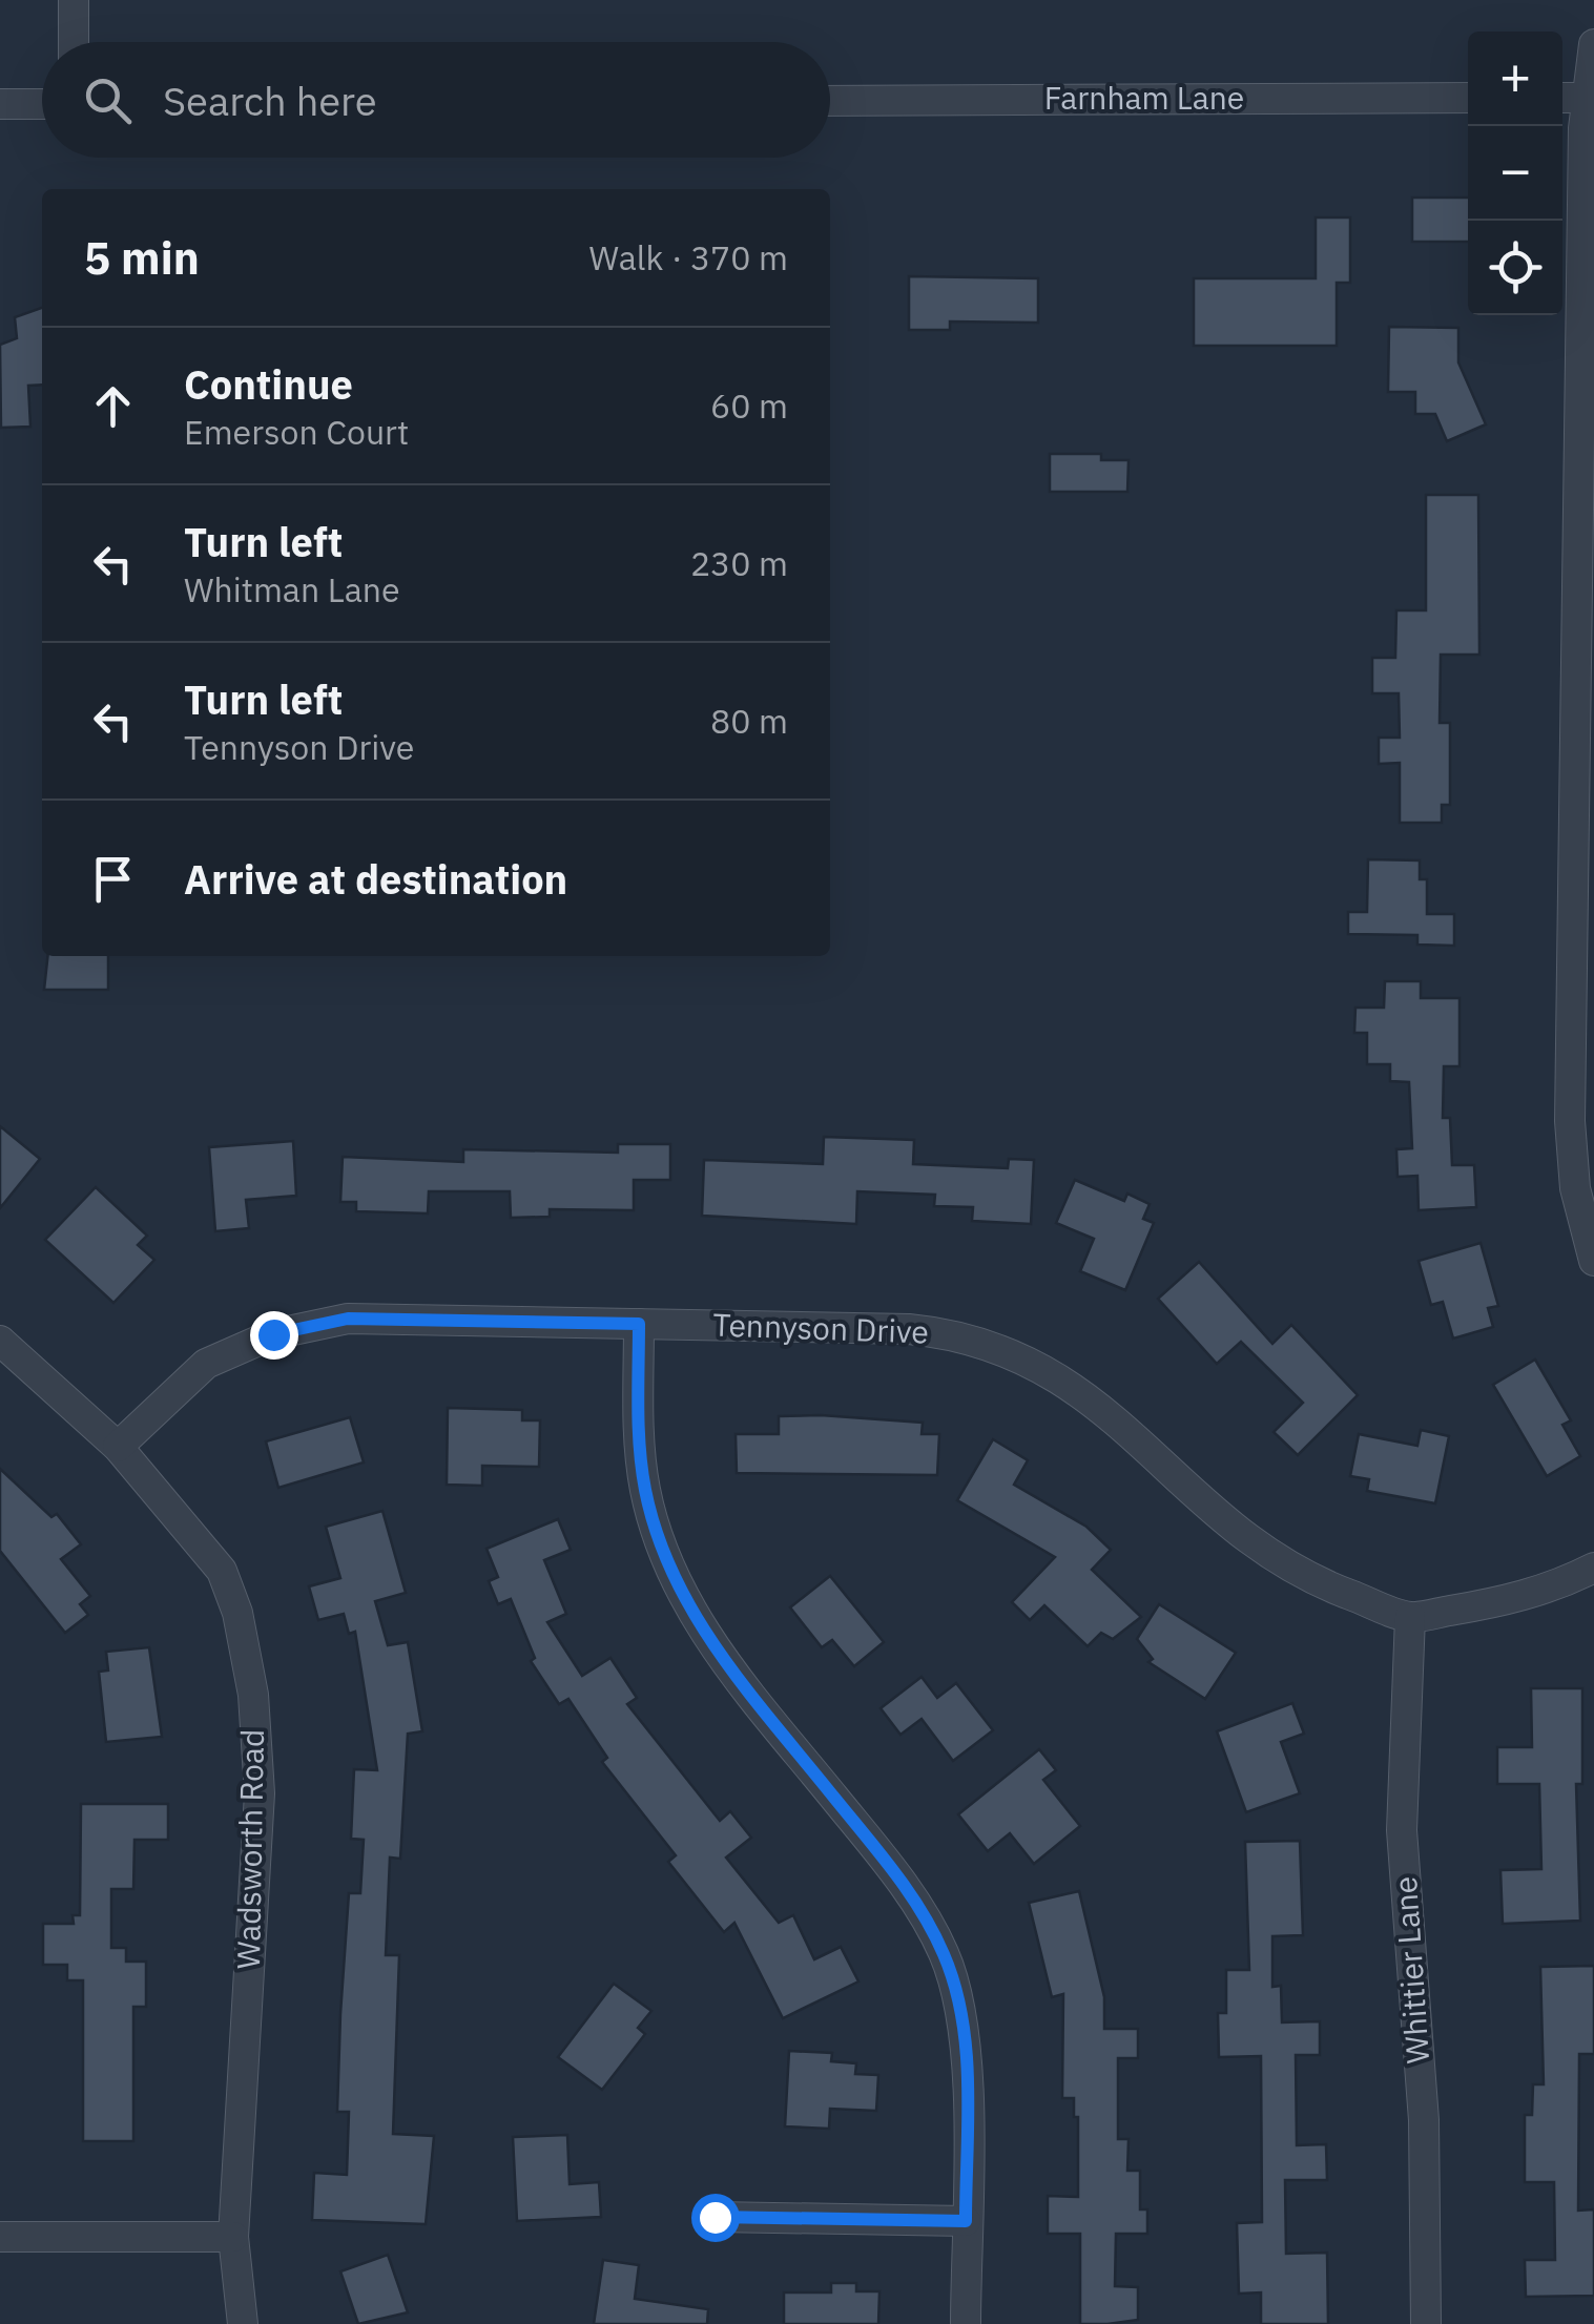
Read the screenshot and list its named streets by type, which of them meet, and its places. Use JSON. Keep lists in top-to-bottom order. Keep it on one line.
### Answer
{"streets":{"street":["Farnham Lane","Tennyson Drive","Wadsworth Road","Whittier Lane"]},"crossings":[["Tennyson Drive","Wadsworth Road"],["Tennyson Drive","Whittier Lane"]],"page":{"map_buttons":["+","−"],"search":"Search here","heading":["5 min","Walk · 370 m"],"list":[["Continue","Emerson Court","60 m"],["Turn left","Whitman Lane","230 m"],["Turn left","Tennyson Drive","80 m"],"Arrive at destination"]}}
